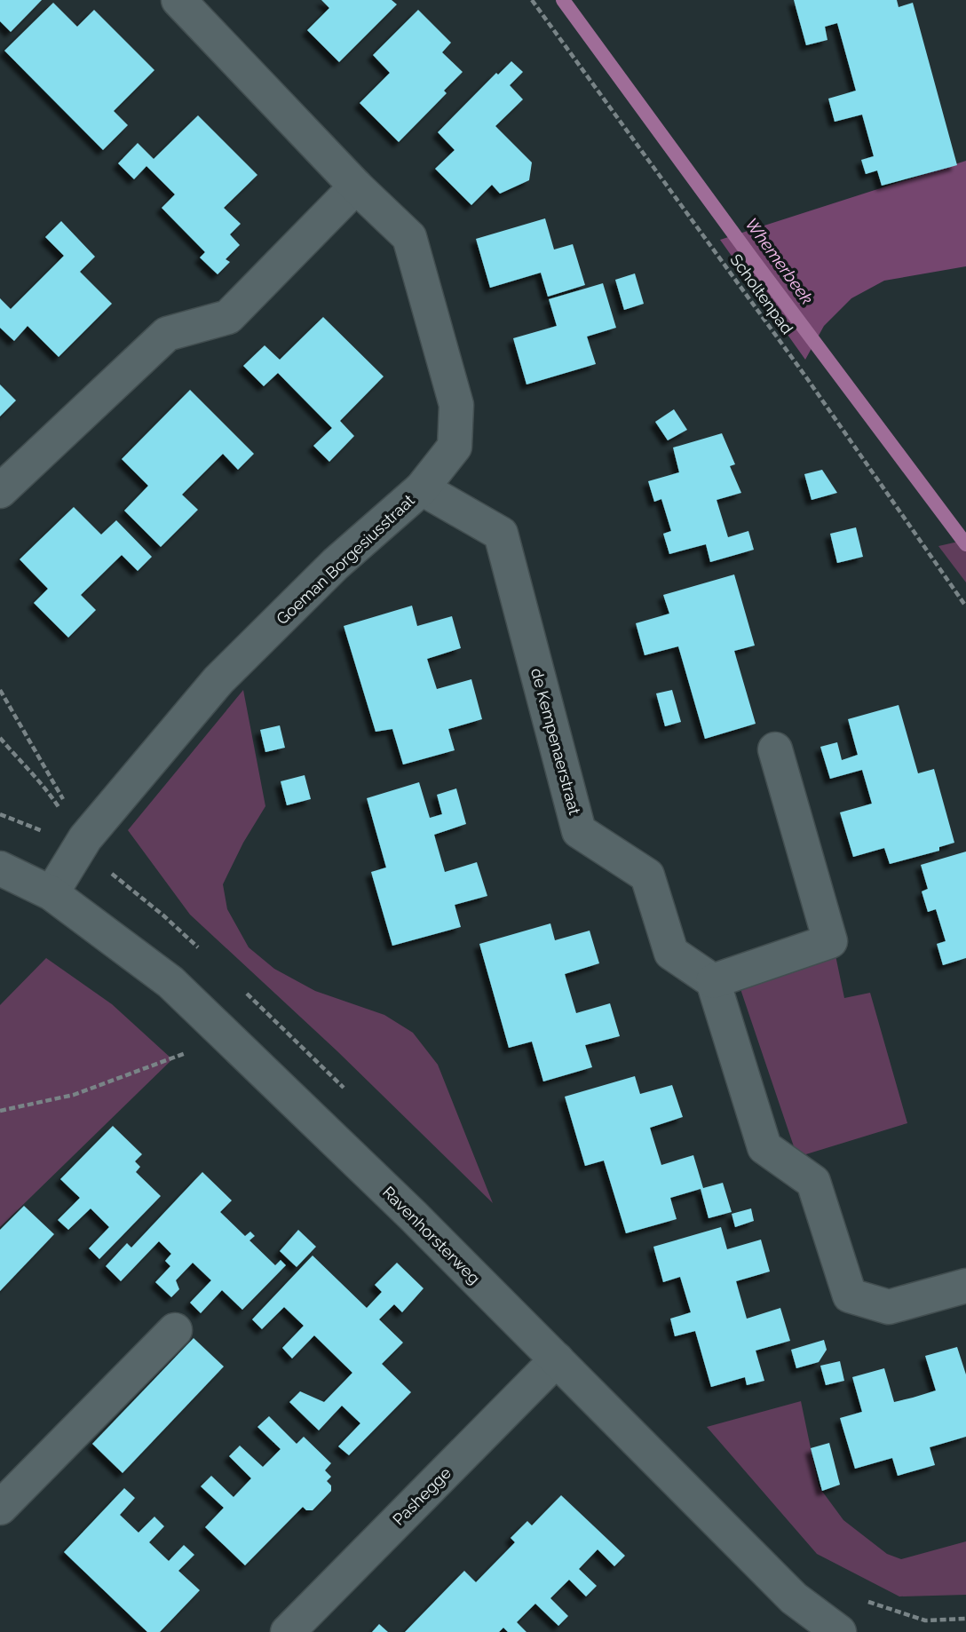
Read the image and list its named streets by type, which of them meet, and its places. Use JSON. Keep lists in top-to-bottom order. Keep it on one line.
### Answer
{"streets":{"street":["Goeman Borgesiusstraat","de Kempenaerstraat","Ravenhorsterweg","Pashegge"],"path":["Scholtenpad"]},"crossings":[["Goeman Borgesiusstraat","de Kempenaerstraat"],["Goeman Borgesiusstraat","Ravenhorsterweg"],["Ravenhorsterweg","Pashegge"]],"water":["Whemerbeek"]}
